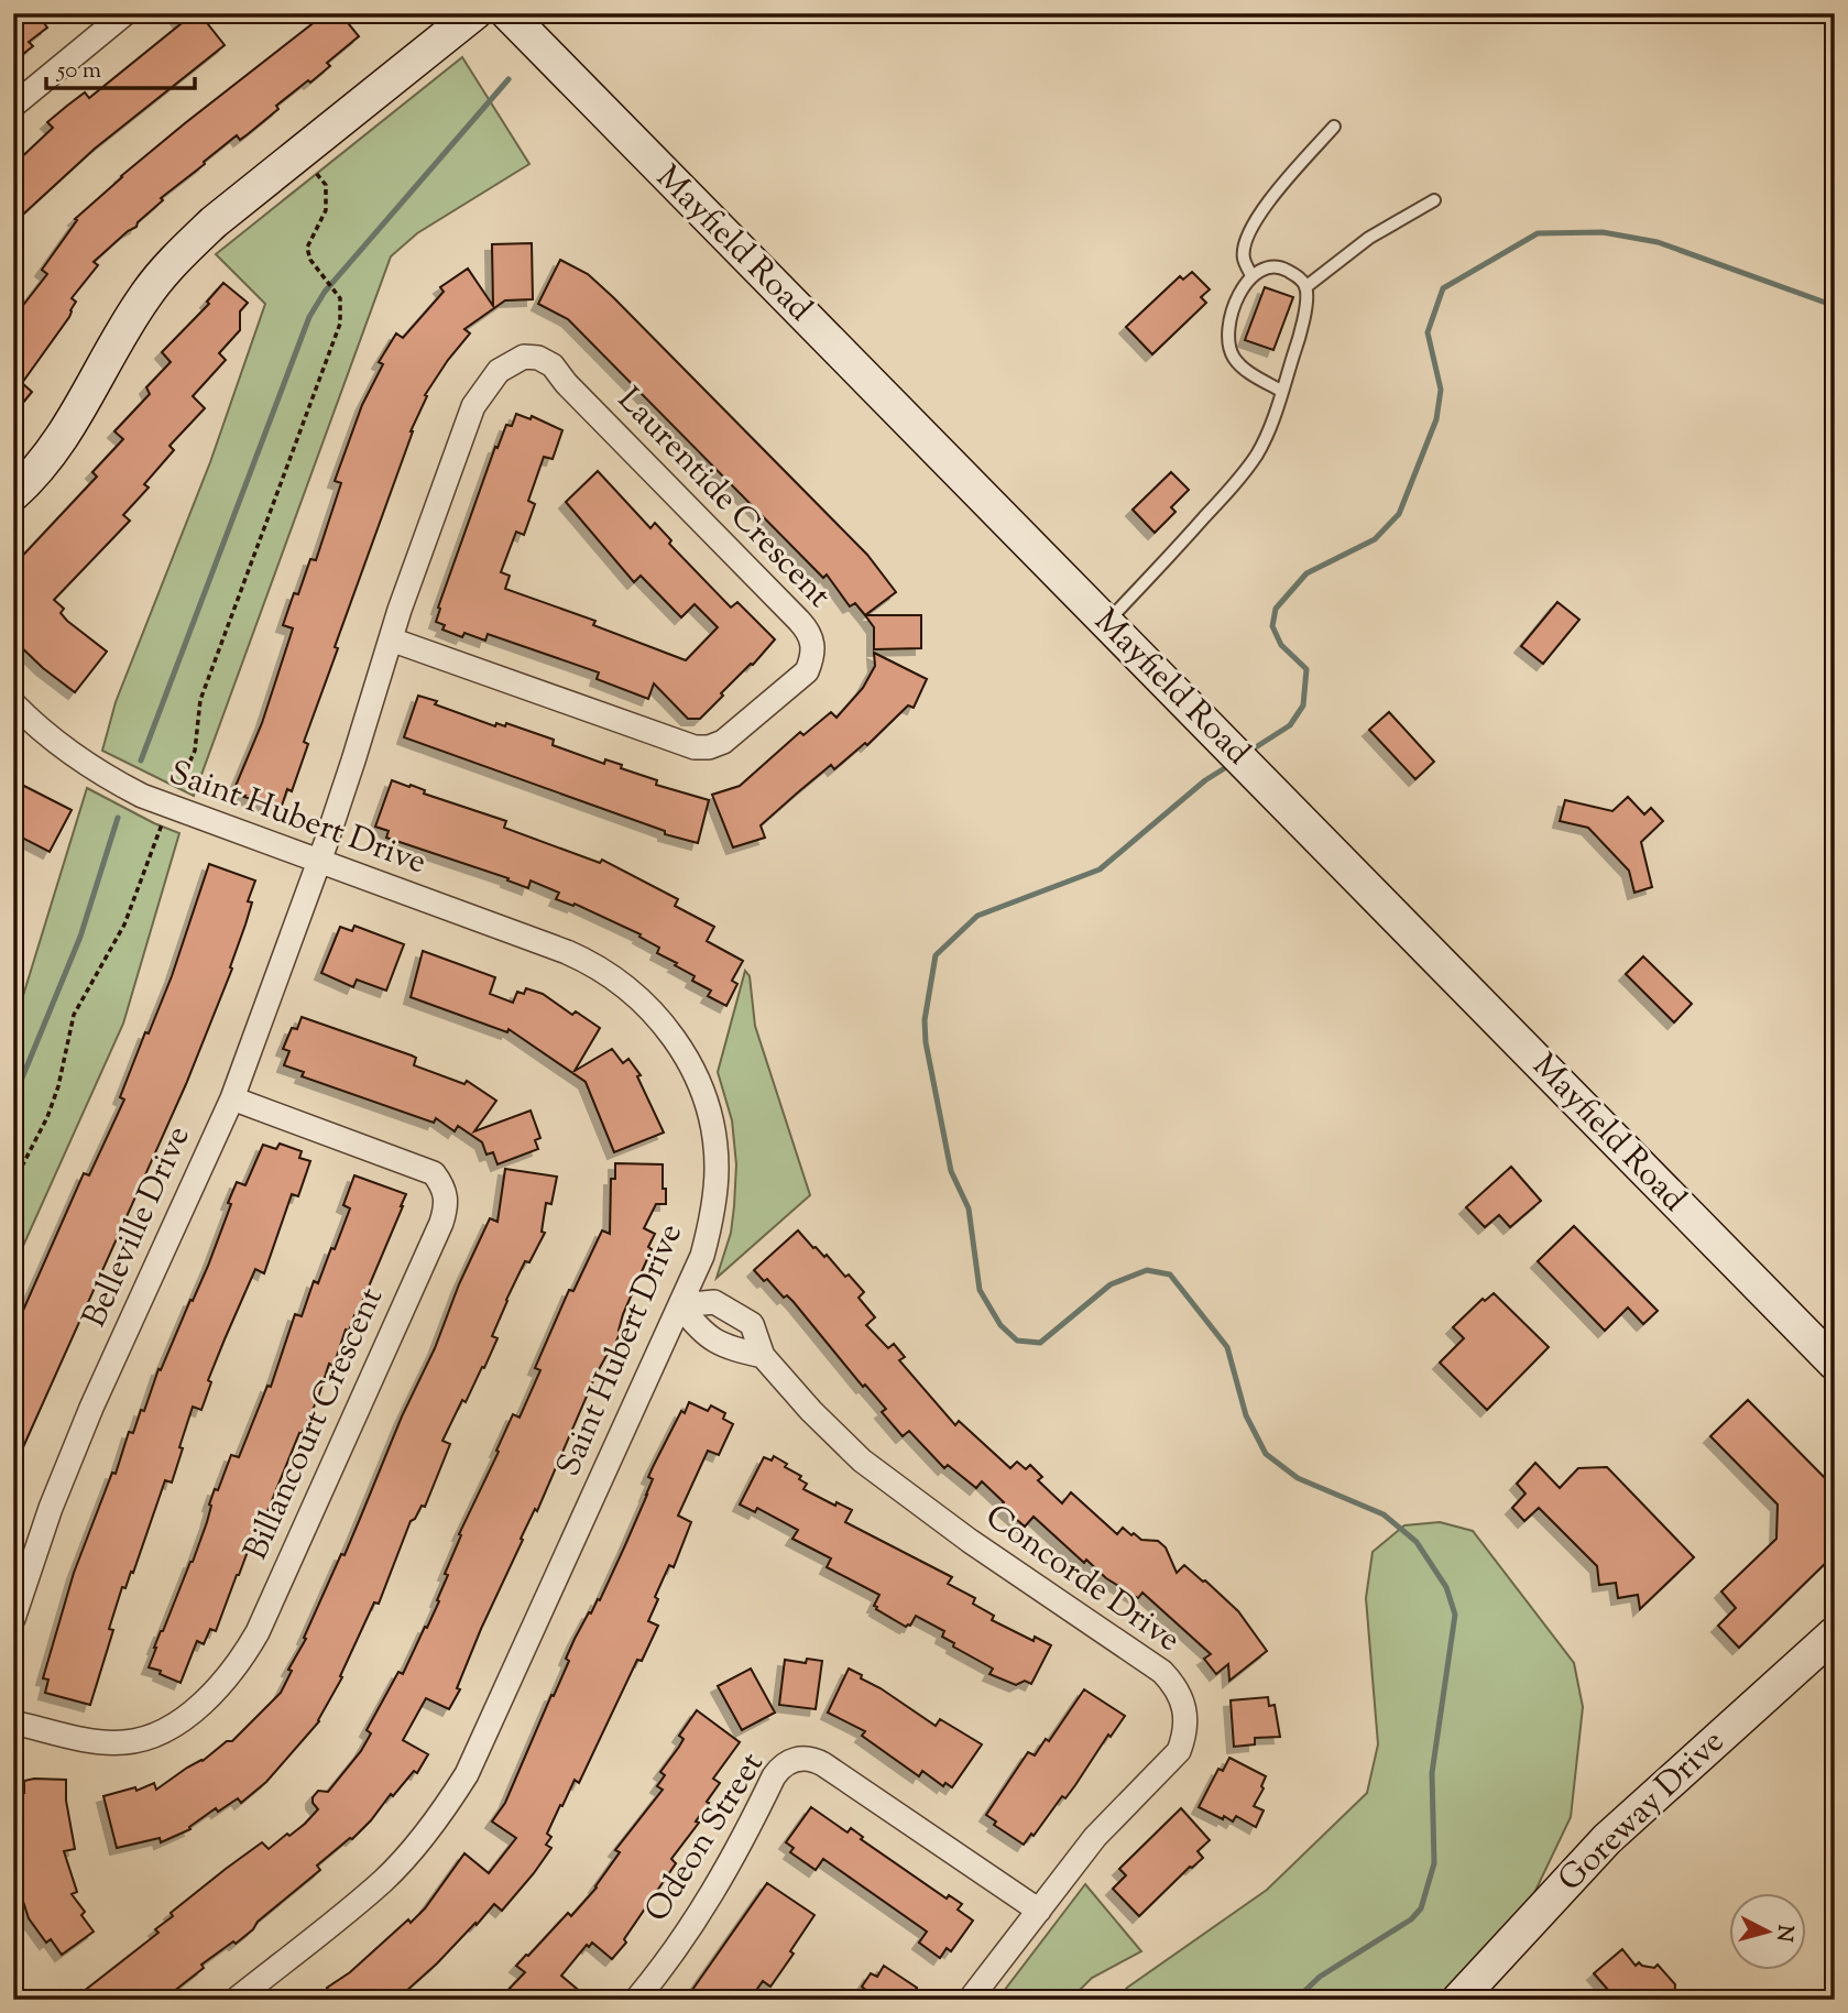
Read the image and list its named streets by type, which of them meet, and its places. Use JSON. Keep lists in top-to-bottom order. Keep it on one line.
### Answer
{"streets":{"main road":["Mayfield Road","Goreway Drive"],"street":["Laurentide Crescent","Saint Hubert Drive","Belleville Drive","Billancourt Crescent","Concorde Drive","Odeon Street"]},"crossings":[["Laurentide Crescent","Saint Hubert Drive"],["Laurentide Crescent","Belleville Drive"],["Saint Hubert Drive","Belleville Drive"],["Saint Hubert Drive","Concorde Drive"],["Belleville Drive","Billancourt Crescent"],["Concorde Drive","Odeon Street"]],"scale_bar":"50 m","north":"right"}
